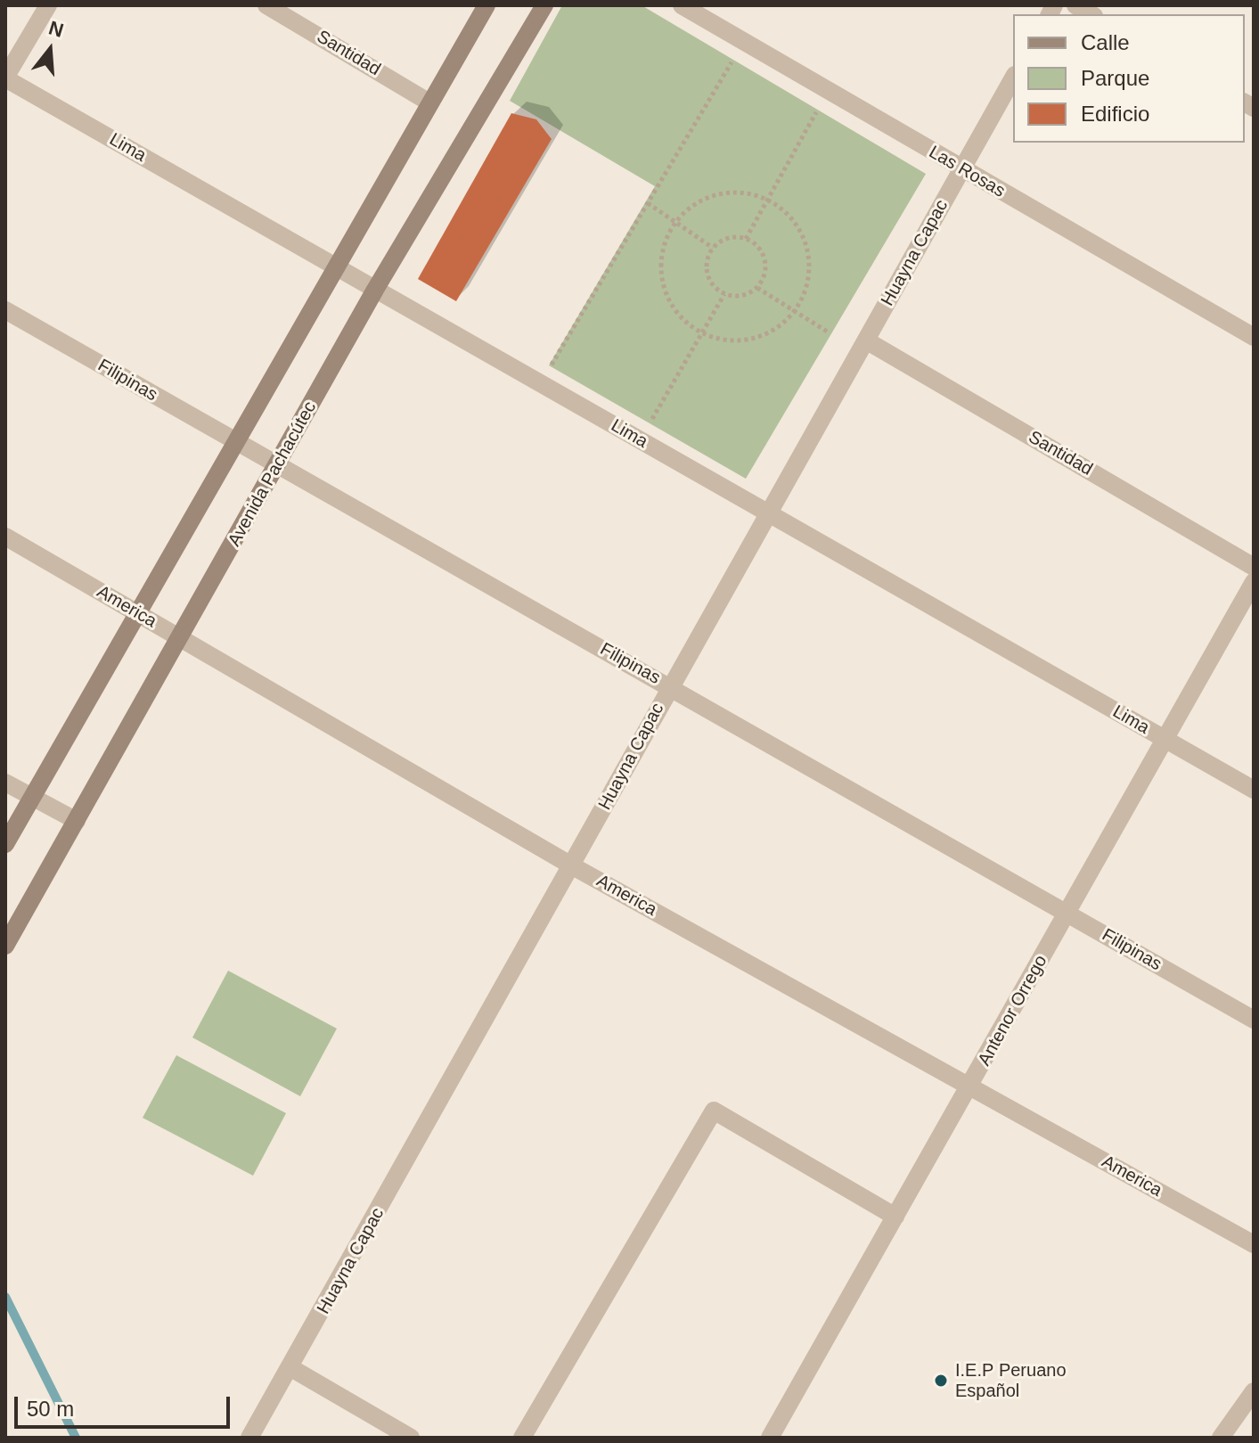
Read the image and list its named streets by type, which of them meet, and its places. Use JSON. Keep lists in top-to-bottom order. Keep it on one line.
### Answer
{"streets":{"street":["Santidad","Lima","Las Rosas","Huayna Capac","Filipinas","Avenida Pachacútec","America","Antenor Orrego"]},"crossings":[["Santidad","Huayna Capac"],["Lima","Huayna Capac"],["Lima","Avenida Pachacútec"],["Lima","Antenor Orrego"],["Las Rosas","Huayna Capac"],["Huayna Capac","Filipinas"],["Huayna Capac","America"],["Filipinas","Avenida Pachacútec"],["Filipinas","Antenor Orrego"],["Avenida Pachacútec","America"],["America","Antenor Orrego"]],"places":["I.E.P Peruano Español"],"legend":["Calle","Parque","Edificio"],"scale_bar":"50 m","north":"top"}
